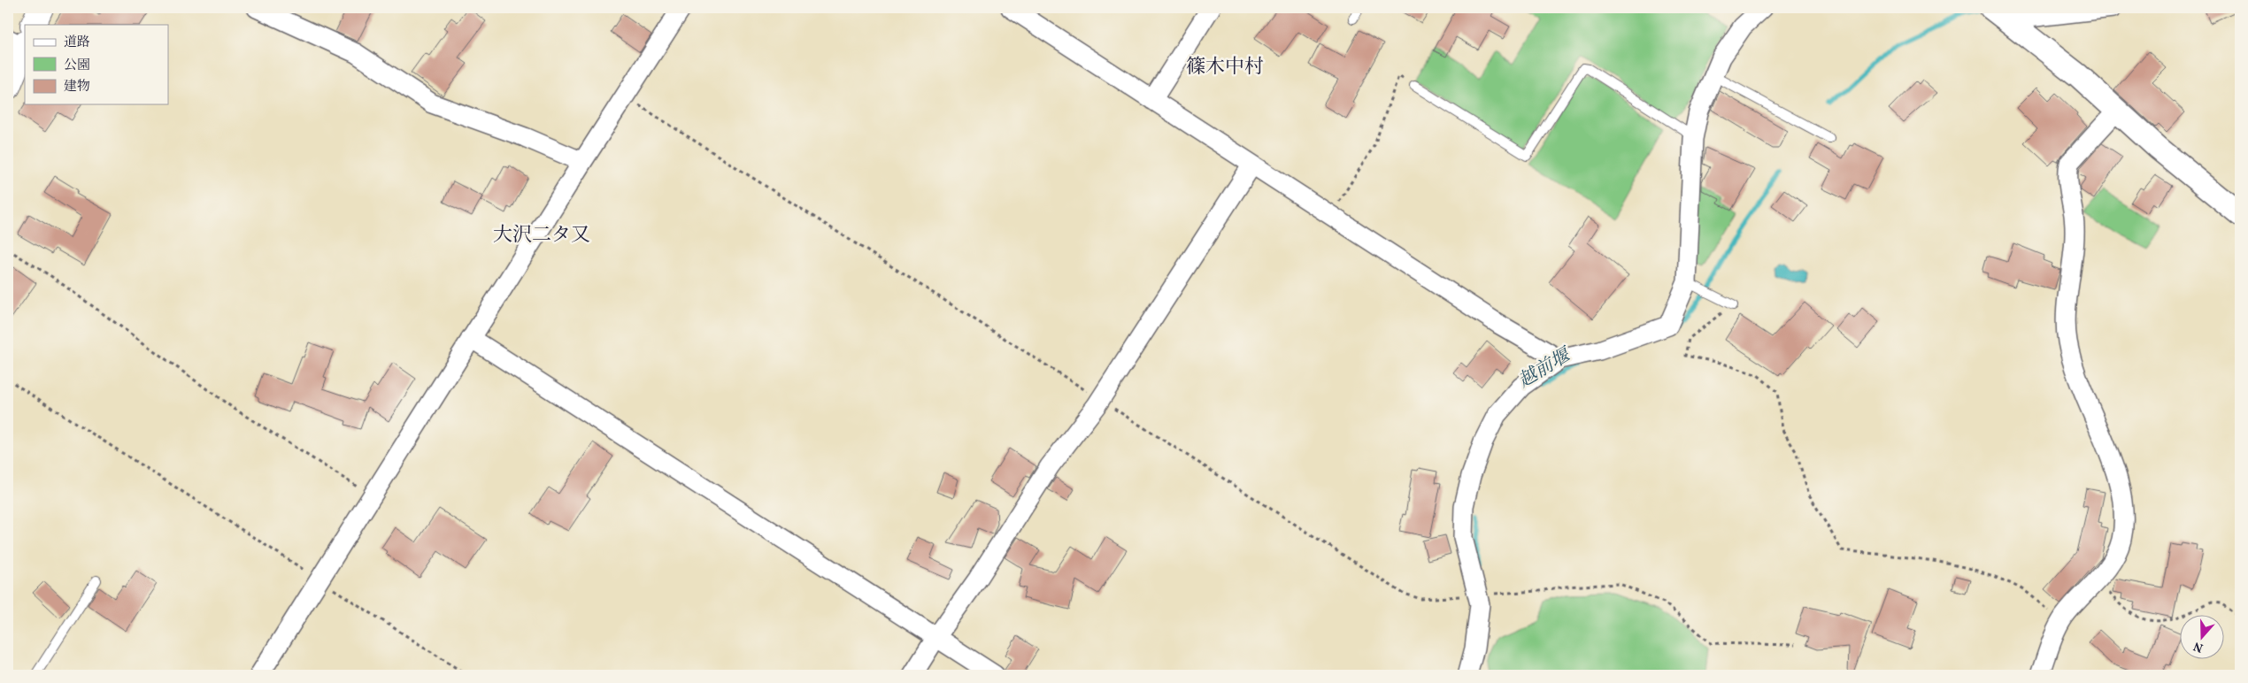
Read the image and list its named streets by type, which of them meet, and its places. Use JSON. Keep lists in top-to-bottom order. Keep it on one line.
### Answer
{"districts":["篠木中村","大沢二タ又"],"water":["越前堰"],"legend":["道路","公園","建物"],"north":"bottom"}
